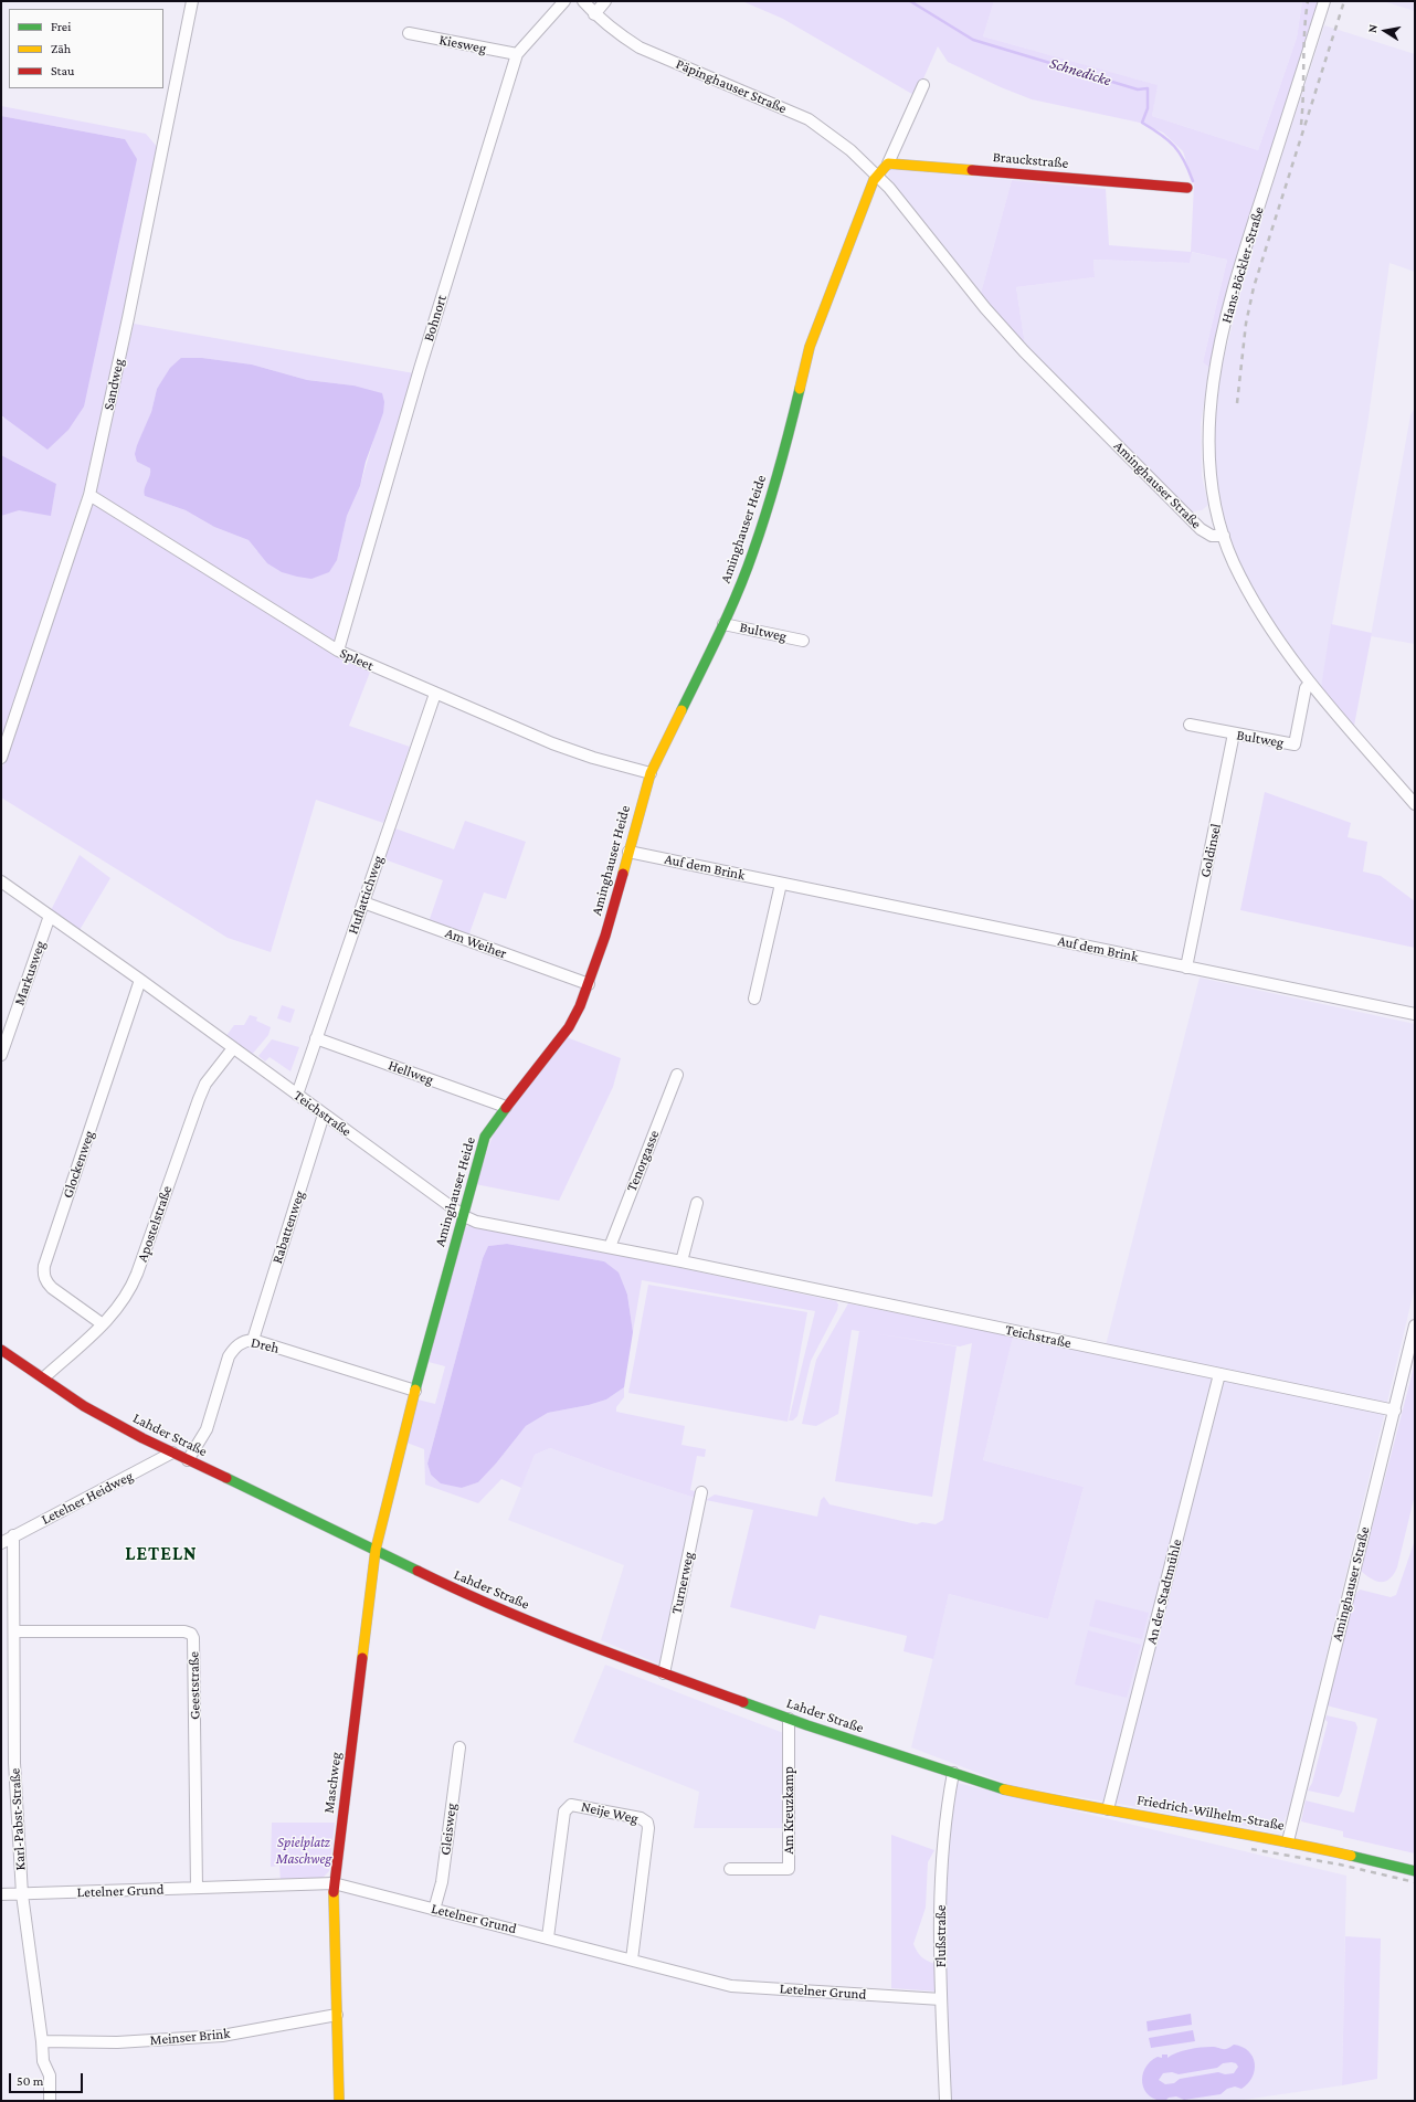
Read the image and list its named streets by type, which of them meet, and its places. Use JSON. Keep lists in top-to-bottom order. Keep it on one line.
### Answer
{"streets":{"street":["Kiesweg","Päpinghauser Straße","Brauckstraße","Hans-Böckler-Straße","Bohnort","Sandweg","Aminghauser Straße","Aminghauser Heide","Bultweg","Spleet","Goldinsel","Auf dem Brink","Huflattichweg","Am Weiher","Markusweg","Hellweg","Teichstraße","Tenorgasse","Glockenweg","Apostelstraße","Rabattenweg","Dreh","Lahder Straße","Letelner Heidweg","Turnerweg","An der Stadtmühle","Geeststraße","Maschweg","Am Kreuzkamp","Neije Weg","Friedrich-Wilhelm-Straße","Karl-Pabst-Straße","Gleisweg","Letelner Grund","Flußstraße","Meinser Brink"]},"crossings":[["Kiesweg","Bohnort"],["Päpinghauser Straße","Aminghauser Straße"],["Päpinghauser Straße","Aminghauser Heide"],["Hans-Böckler-Straße","Aminghauser Straße"],["Bohnort","Spleet"],["Sandweg","Spleet"],["Aminghauser Straße","Aminghauser Heide"],["Aminghauser Straße","Teichstraße"],["Aminghauser Straße","Friedrich-Wilhelm-Straße"],["Aminghauser Heide","Bultweg"],["Aminghauser Heide","Spleet"],["Aminghauser Heide","Auf dem Brink"],["Aminghauser Heide","Am Weiher"],["Aminghauser Heide","Hellweg"],["Aminghauser Heide","Teichstraße"],["Aminghauser Heide","Dreh"],["Aminghauser Heide","Lahder Straße"],["Aminghauser Heide","Maschweg"],["Bultweg","Goldinsel"],["Spleet","Huflattichweg"],["Goldinsel","Auf dem Brink"],["Huflattichweg","Am Weiher"],["Huflattichweg","Hellweg"],["Huflattichweg","Teichstraße"],["Markusweg","Teichstraße"],["Teichstraße","Tenorgasse"],["Teichstraße","Glockenweg"],["Teichstraße","Apostelstraße"],["Teichstraße","Rabattenweg"],["Teichstraße","An der Stadtmühle"],["Glockenweg","Apostelstraße"],["Apostelstraße","Lahder Straße"],["Rabattenweg","Dreh"],["Dreh","Lahder Straße"],["Lahder Straße","Letelner Heidweg"],["Lahder Straße","Turnerweg"],["Lahder Straße","Maschweg"],["Lahder Straße","Am Kreuzkamp"],["Lahder Straße","Friedrich-Wilhelm-Straße"],["Lahder Straße","Flußstraße"],["Letelner Heidweg","Karl-Pabst-Straße"],["An der Stadtmühle","Friedrich-Wilhelm-Straße"],["Geeststraße","Karl-Pabst-Straße"],["Geeststraße","Letelner Grund"],["Maschweg","Letelner Grund"],["Maschweg","Meinser Brink"],["Neije Weg","Letelner Grund"],["Karl-Pabst-Straße","Letelner Grund"],["Karl-Pabst-Straße","Meinser Brink"],["Gleisweg","Letelner Grund"],["Letelner Grund","Flußstraße"]],"districts":["LETELN"],"water":["Schnedicke"],"parks":["Spielplatz Maschweg"],"legend":["Frei","Zäh","Stau"],"scale_bar":"50 m","north":"left"}
